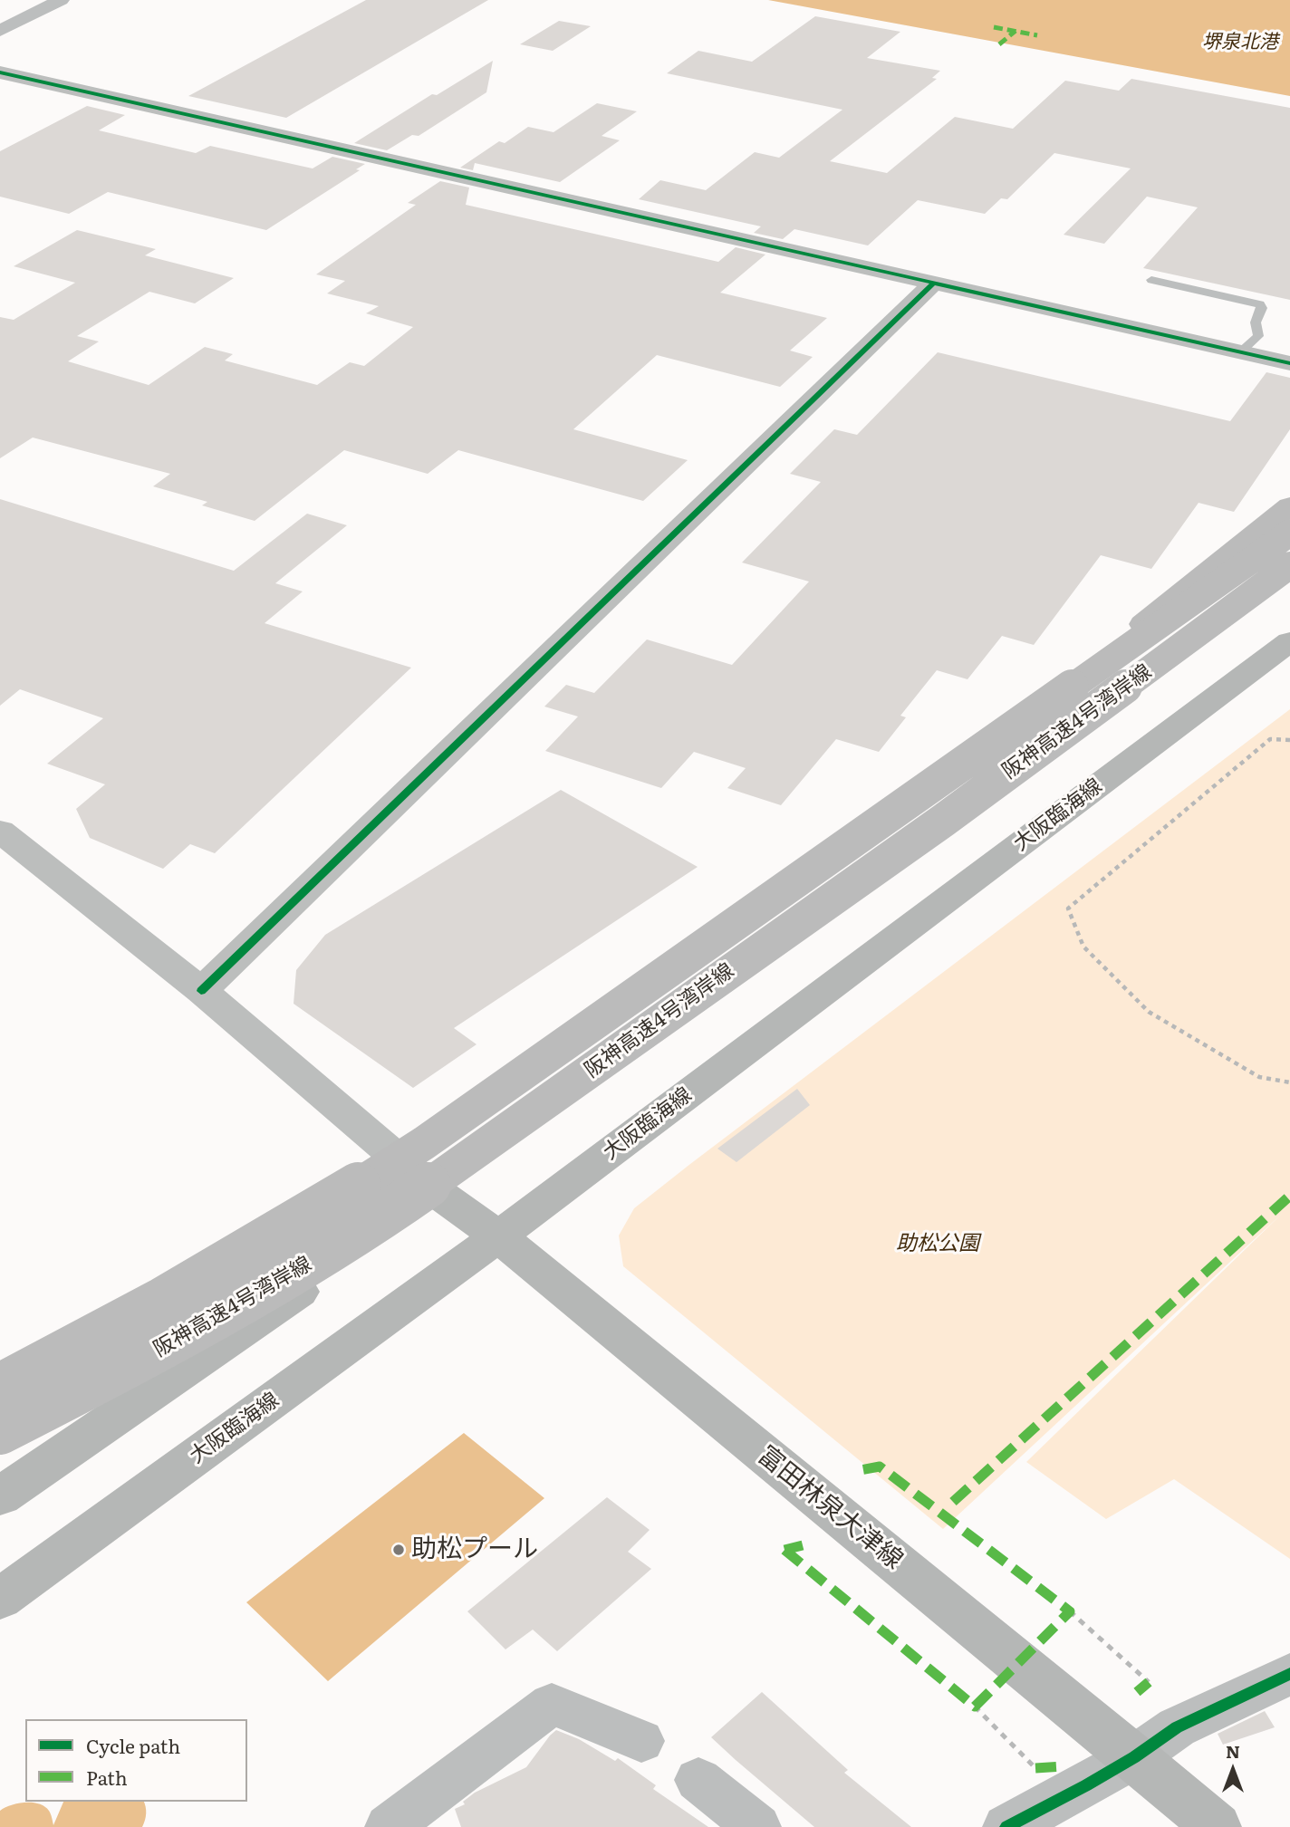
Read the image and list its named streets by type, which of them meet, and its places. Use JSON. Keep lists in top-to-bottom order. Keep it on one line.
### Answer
{"streets":{"highway":["阪神高速4号湾岸線"],"main road":["大阪臨海線","富田林泉大津線"]},"crossings":[["大阪臨海線","富田林泉大津線"]],"water":["堺泉北港"],"parks":["助松公園"],"places":["助松プール"],"legend":["Cycle path","Path"],"north":"top"}
